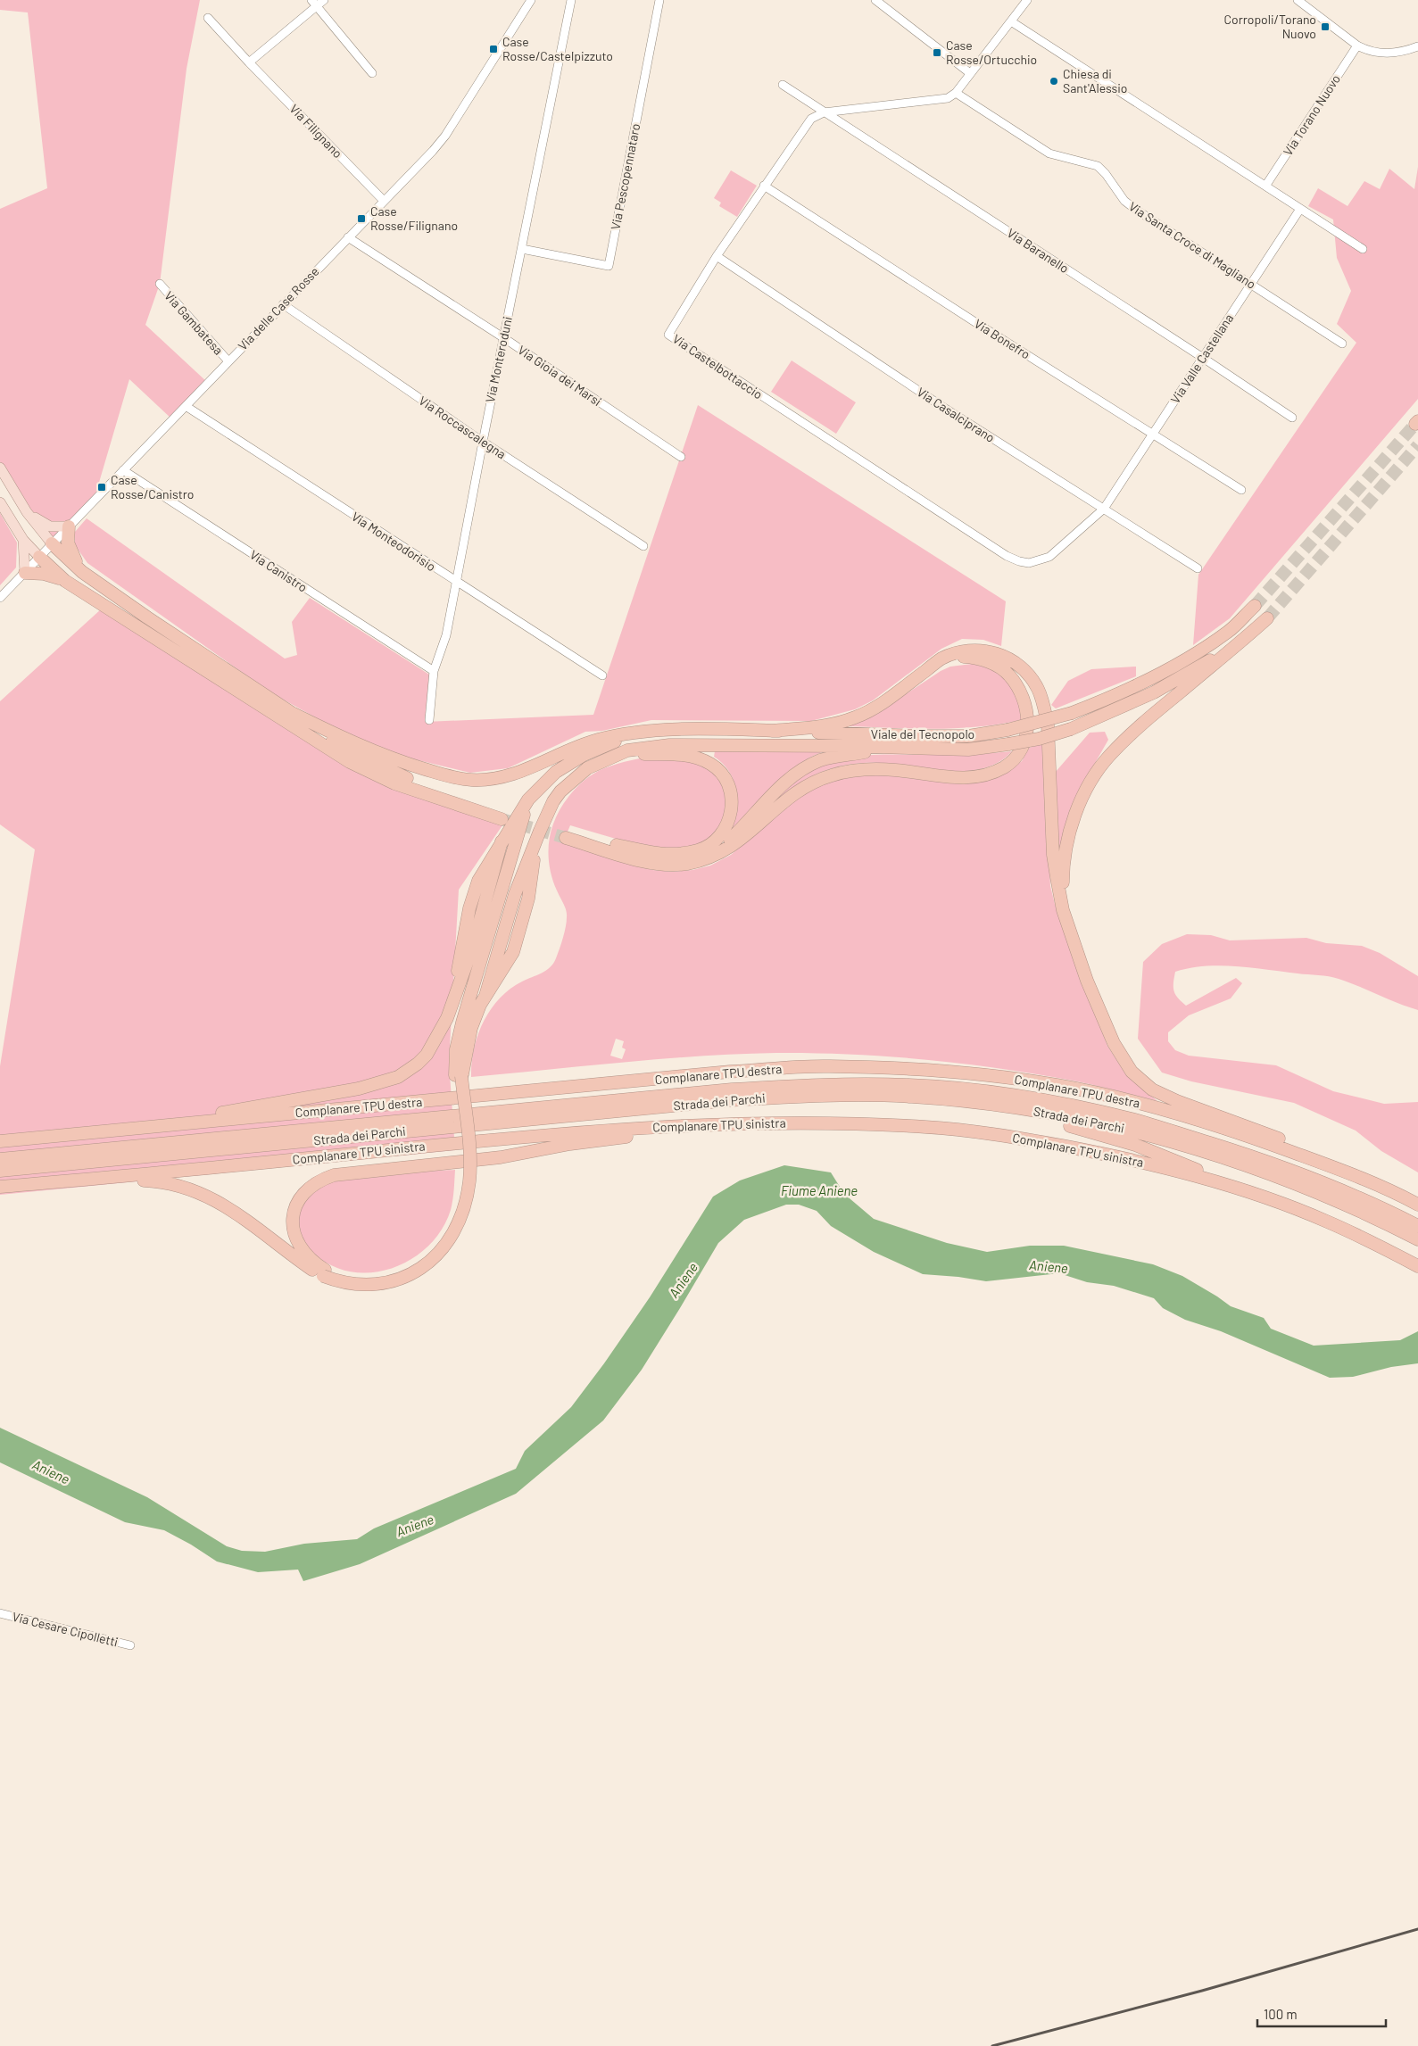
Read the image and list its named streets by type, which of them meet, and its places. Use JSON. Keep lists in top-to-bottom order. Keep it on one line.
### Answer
{"streets":{"highway":["Viale del Tecnopolo","Complanare TPU destra","Strada dei Parchi","Complanare TPU sinistra"],"street":["Via Torano Nuovo","Via Filignano","Via Pescopennataro","Via Santa Croce di Magliano","Via Baranello","Via delle Case Rosse","Via Gambatesa","Via Bonefro","Via Valle Castellana","Via Monteroduni","Via Castelbottaccio","Via Gioia dei Marsi","Via Casalciprano","Via Roccascalegna","Via Monteodorisio","Via Canistro","Via Cesare Cipolletti"]},"crossings":[["Via Filignano","Via delle Case Rosse"],["Via Pescopennataro","Via Monteroduni"],["Via Santa Croce di Magliano","Via Valle Castellana"],["Via Baranello","Via Valle Castellana"],["Via Baranello","Via Castelbottaccio"],["Via delle Case Rosse","Via Gambatesa"],["Via delle Case Rosse","Via Gioia dei Marsi"],["Via delle Case Rosse","Via Roccascalegna"],["Via delle Case Rosse","Via Monteodorisio"],["Via delle Case Rosse","Via Canistro"],["Via Bonefro","Via Valle Castellana"],["Via Bonefro","Via Castelbottaccio"],["Via Valle Castellana","Via Castelbottaccio"],["Via Valle Castellana","Via Casalciprano"],["Via Monteroduni","Via Gioia dei Marsi"],["Via Monteroduni","Via Roccascalegna"],["Via Monteroduni","Via Monteodorisio"],["Via Monteroduni","Via Canistro"],["Via Castelbottaccio","Via Casalciprano"]],"water":["Fiume Aniene","Aniene"],"places":{"transit":["Corropoli/Torano Nuovo","Case Rosse/Castelpizzuto","Case Rosse/Ortucchio","Case Rosse/Filignano","Case Rosse/Canistro"],"other":["Chiesa di Sant'Alessio"]},"scale_bar":"100 m"}
